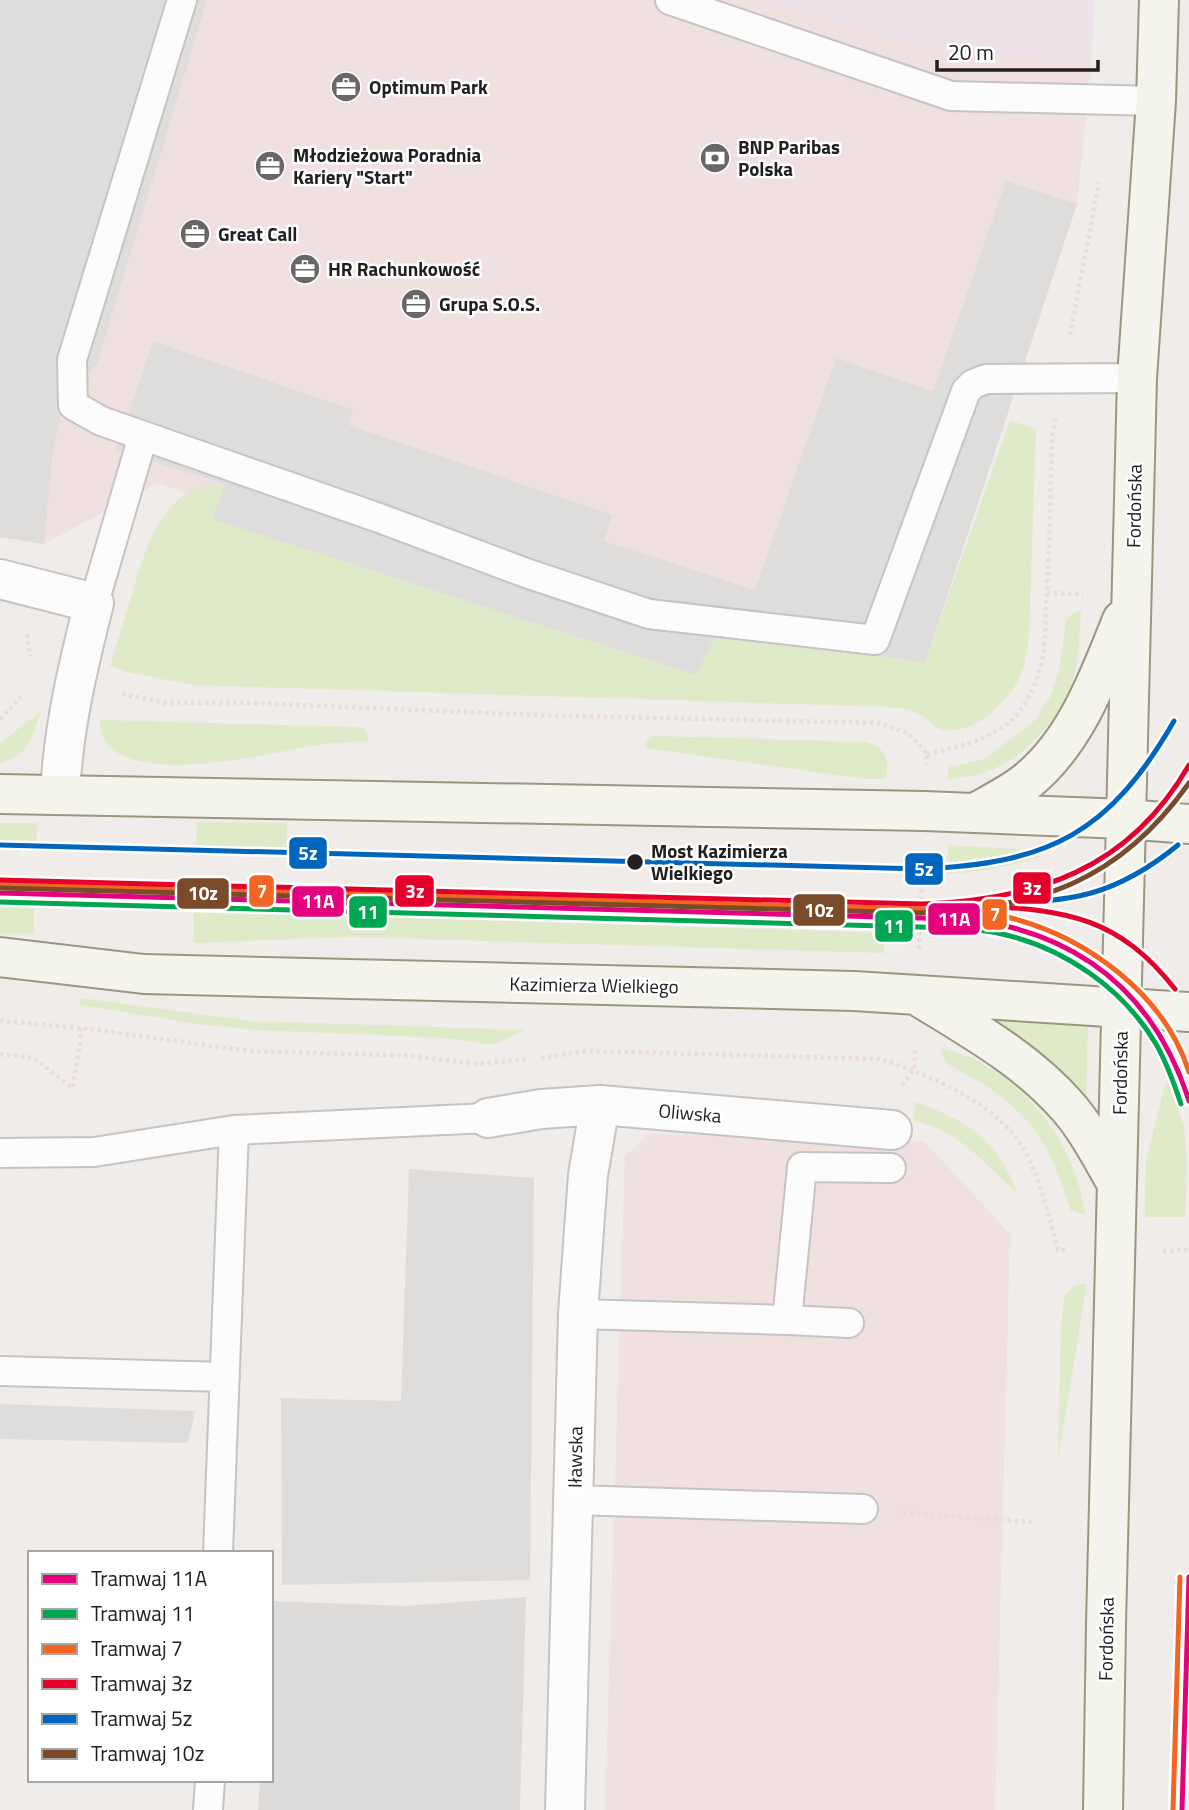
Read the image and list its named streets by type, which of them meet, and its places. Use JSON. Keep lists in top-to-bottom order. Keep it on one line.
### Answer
{"streets":{"main road":["Fordońska","Kazimierza Wielkiego"],"street":["Oliwska","Iławska"]},"crossings":[["Fordońska","Kazimierza Wielkiego"],["Oliwska","Iławska"]],"places":{"office":["Optimum Park","Młodzieżowa Poradnia Kariery \"Start\"","Great Call","HR Rachunkowość","Grupa S.O.S."],"bank":["BNP Paribas Polska"],"other":["Most Kazimierza Wielkiego"]},"lines":["tram line 5z","tram line 3z","tram line 10z","tram line 7","tram line 11A","tram line 11"],"legend":["Tramwaj 11A","Tramwaj 11","Tramwaj 7","Tramwaj 3z","Tramwaj 5z","Tramwaj 10z"],"scale_bar":"20 m"}
